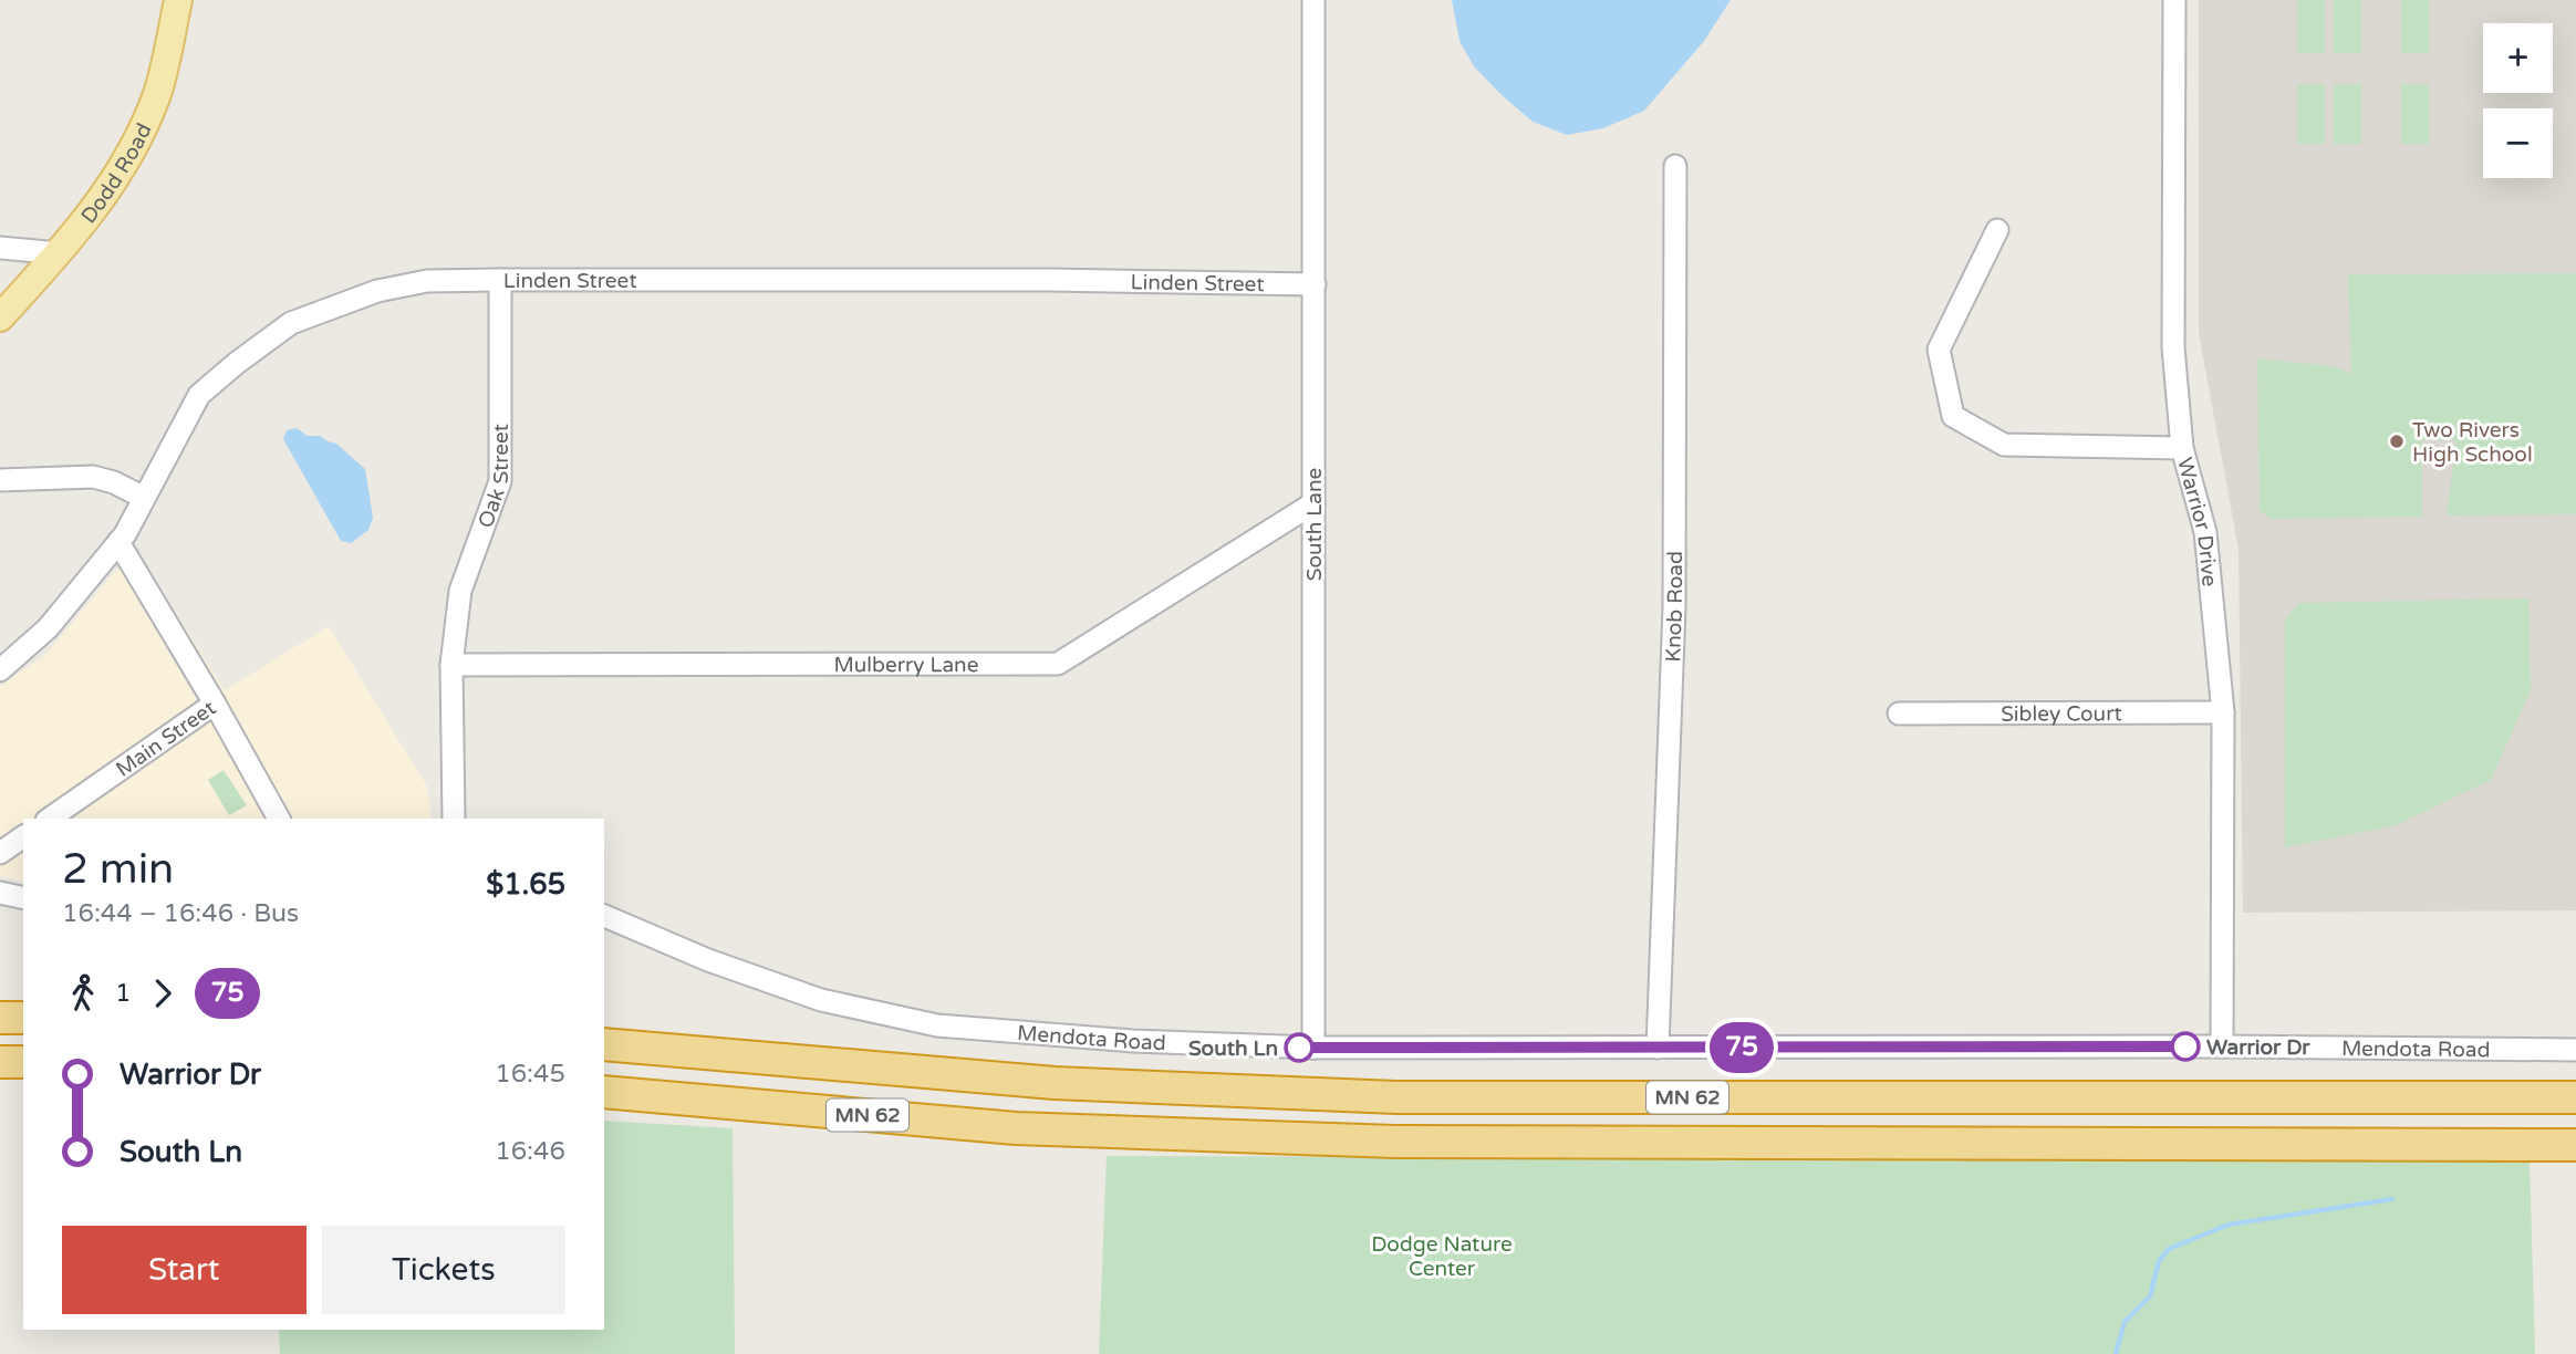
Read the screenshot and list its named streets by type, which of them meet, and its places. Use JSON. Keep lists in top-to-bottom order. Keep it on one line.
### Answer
{"streets":{"highway":["MN 62"],"main road":["Dodd Road"],"street":["Linden Street","Oak Street","Warrior Drive","South Lane","Knob Road","Mulberry Lane","Sibley Court","Main Street","Mendota Road"]},"crossings":[["Linden Street","Oak Street"],["Linden Street","South Lane"],["Oak Street","Mulberry Lane"],["Warrior Drive","Sibley Court"],["Warrior Drive","Mendota Road"],["South Lane","Mulberry Lane"],["South Lane","Mendota Road"],["Knob Road","Mendota Road"]],"parks":["Dodge Nature Center"],"places":["Two Rivers High School","Warrior Dr","South Ln"],"lines":["bus line 75"],"page":{"on_map":"75","map_buttons":["+","−"],"heading":["2 min","16:44 – 16:46 · Bus","$1.65"],"legs":["1","75"],"list":[{"name":"Warrior Dr","value":"16:45"},{"name":"South Ln","value":"16:46"}],"buttons":["Start","Tickets"]}}
